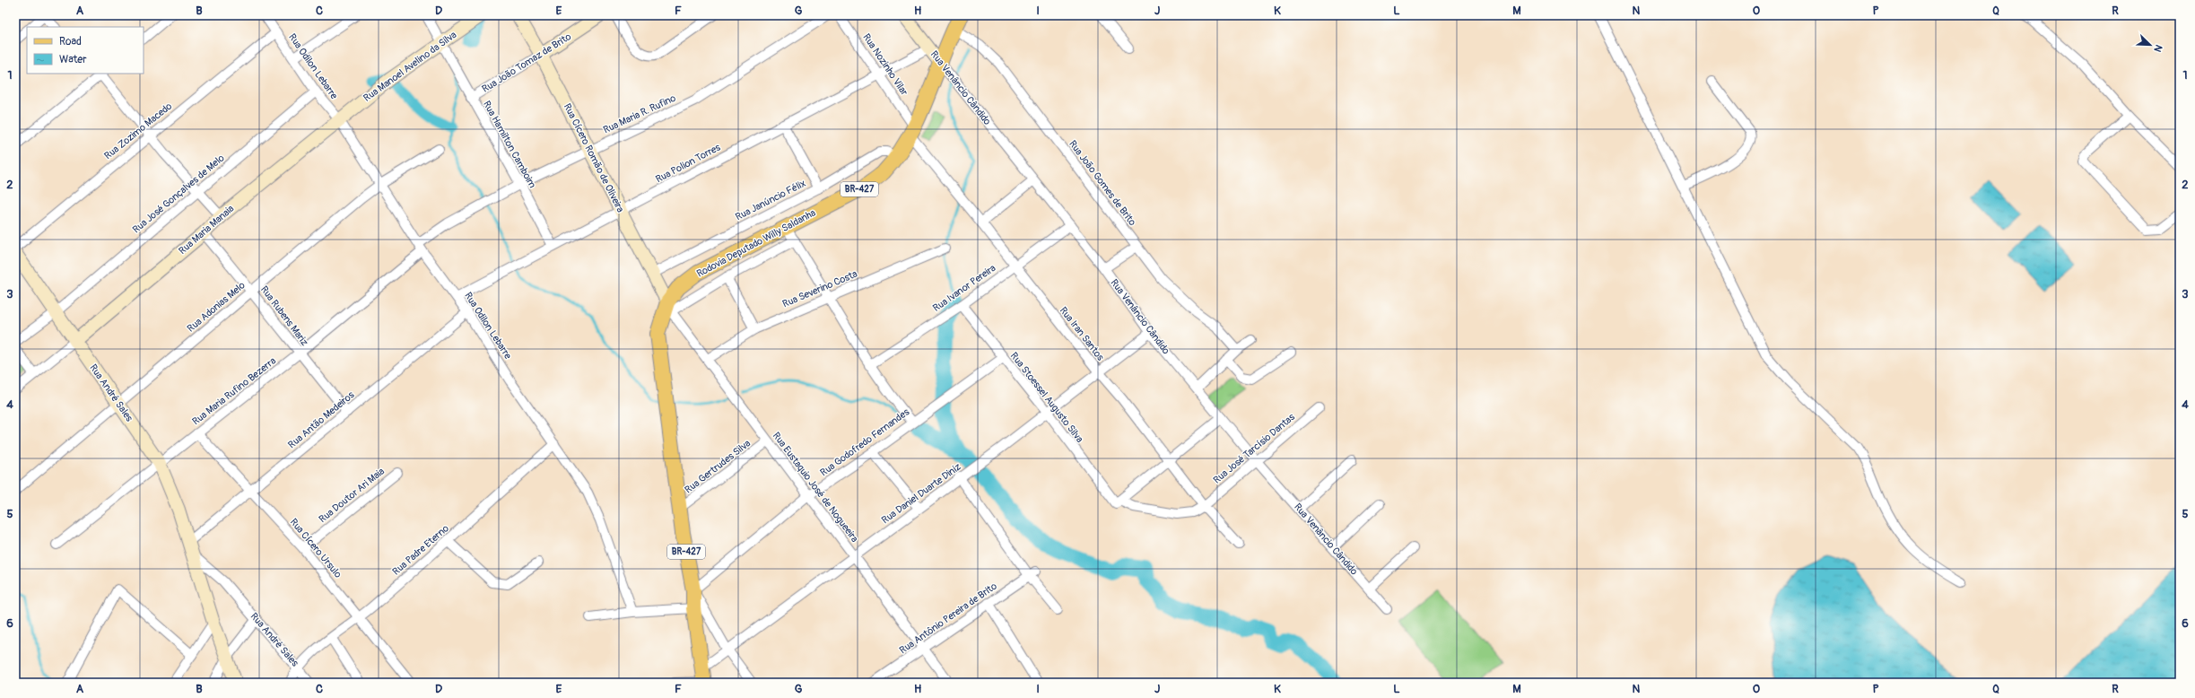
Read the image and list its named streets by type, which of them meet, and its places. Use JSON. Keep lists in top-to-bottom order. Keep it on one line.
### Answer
{"streets":{"main road":["BR-427","Rodovia Deputado Willy Saldanha"],"street":["Rua João Tomaz de Brito","Rua Nozinho Vilar","Rua Odilon Lebarre","Rua Manoel Avelino da Silva","Rua Venâncio Cândido","Rua Maria R. Rufino","Rua Zozimo Macedo","Rua Hamilton Camboim","Rua Cícero Romão de Oliveira","Rua Polion Torres","Rua João Gomes de Brito","Rua José Gonçalves de Melo","Rua Janúncio Félix","Rua Maria Manaia","Rua Ivanor Pereira","Rua Severino Costa","Rua Adonias Melo","Rua Rubens Mariz","Rua Iran Santos","Rua Maria Rufino Bezerra","Rua André Sales","Rua Stoessel Augusto Silva","Rua Antão Medeiros","Rua Godofredo Fernandes","Rua José Tarcísio Dantas","Rua Gertrudes Silva","Rua Eustaquio José de Nogueeira","Rua Daniel Duarte Diniz","Rua Doutor Ari Maia","Rua Cícero Ursulo","Rua Padre Eterno","Rua Antônio Pereira de Brito"]},"crossings":[["Rua João Tomaz de Brito","Rua Hamilton Camboim"],["Rua João Tomaz de Brito","Rua Cícero Romão de Oliveira"],["Rua Nozinho Vilar","Rua Polion Torres"],["Rua Nozinho Vilar","Rodovia Deputado Willy Saldanha"],["Rua Nozinho Vilar","Rua Iran Santos"],["Rua Odilon Lebarre","Rua Manoel Avelino da Silva"],["Rua Odilon Lebarre","Rua Maria R. Rufino"],["Rua Odilon Lebarre","Rua Zozimo Macedo"],["Rua Odilon Lebarre","Rua Polion Torres"],["Rua Odilon Lebarre","Rua José Gonçalves de Melo"],["Rua Odilon Lebarre","Rua Maria Manaia"],["Rua Odilon Lebarre","Rua Adonias Melo"],["Rua Odilon Lebarre","Rua Maria Rufino Bezerra"],["Rua Odilon Lebarre","Rua Antão Medeiros"],["Rua Odilon Lebarre","Rua Padre Eterno"],["Rua Manoel Avelino da Silva","Rua Hamilton Camboim"],["Rua Manoel Avelino da Silva","Rua Maria Manaia"],["Rua Venâncio Cândido","Rua Polion Torres"],["Rua Venâncio Cândido","Rodovia Deputado Willy Saldanha"],["Rua Venâncio Cândido","Rua Ivanor Pereira"],["Rua Venâncio Cândido","Rua José Tarcísio Dantas"],["Rua Venâncio Cândido","Rua Daniel Duarte Diniz"],["Rua Maria R. Rufino","Rua Hamilton Camboim"],["Rua Maria R. Rufino","Rua Cícero Romão de Oliveira"],["Rua Maria R. Rufino","Rua Maria Rufino Bezerra"],["Rua Hamilton Camboim","Rua Polion Torres"],["Rua Cícero Romão de Oliveira","Rua Polion Torres"],["Rua Cícero Romão de Oliveira","Rua Janúncio Félix"],["Rua Cícero Romão de Oliveira","Rodovia Deputado Willy Saldanha"],["Rua Cícero Romão de Oliveira","Rua Eustaquio José de Nogueeira"],["Rua João Gomes de Brito","Rodovia Deputado Willy Saldanha"],["Rua José Gonçalves de Melo","Rua André Sales"],["Rua Janúncio Félix","Rodovia Deputado Willy Saldanha"],["Rua Maria Manaia","Rua Rubens Mariz"],["Rua Maria Manaia","Rua André Sales"],["Rodovia Deputado Willy Saldanha","Rua Iran Santos"],["Rodovia Deputado Willy Saldanha","Rua Godofredo Fernandes"],["Rodovia Deputado Willy Saldanha","Rua Gertrudes Silva"],["Rodovia Deputado Willy Saldanha","Rua Eustaquio José de Nogueeira"],["Rodovia Deputado Willy Saldanha","Rua Daniel Duarte Diniz"],["Rua Ivanor Pereira","Rua Iran Santos"],["Rua Ivanor Pereira","Rua Stoessel Augusto Silva"],["Rua Severino Costa","Rua Eustaquio José de Nogueeira"],["Rua Adonias Melo","Rua Rubens Mariz"],["Rua Adonias Melo","Rua André Sales"],["Rua Rubens Mariz","Rua Maria Rufino Bezerra"],["Rua Rubens Mariz","Rua Antão Medeiros"],["Rua Iran Santos","Rua José Tarcísio Dantas"],["Rua Iran Santos","Rua Daniel Duarte Diniz"],["Rua Maria Rufino Bezerra","Rua André Sales"],["Rua Maria Rufino Bezerra","Rua Cícero Ursulo"],["Rua André Sales","Rua Antão Medeiros"],["Rua André Sales","Rua Padre Eterno"],["Rua Stoessel Augusto Silva","Rua Godofredo Fernandes"],["Rua Stoessel Augusto Silva","Rua José Tarcísio Dantas"],["Rua Stoessel Augusto Silva","Rua Daniel Duarte Diniz"],["Rua Antão Medeiros","Rua Cícero Ursulo"],["Rua Godofredo Fernandes","Rua Eustaquio José de Nogueeira"],["Rua Gertrudes Silva","Rua Eustaquio José de Nogueeira"],["Rua Eustaquio José de Nogueeira","Rua Daniel Duarte Diniz"],["Rua Eustaquio José de Nogueeira","Rua Antônio Pereira de Brito"],["Rua Doutor Ari Maia","Rua Cícero Ursulo"],["Rua Cícero Ursulo","Rua Padre Eterno"]],"legend":["Road","Water"],"north":"bottom right","grid":{"columns":["A","B","C","D","E","F","G","H","I","J","K","L","M","N","O","P","Q","R"],"rows":["1","2","3","4","5","6"]}}
